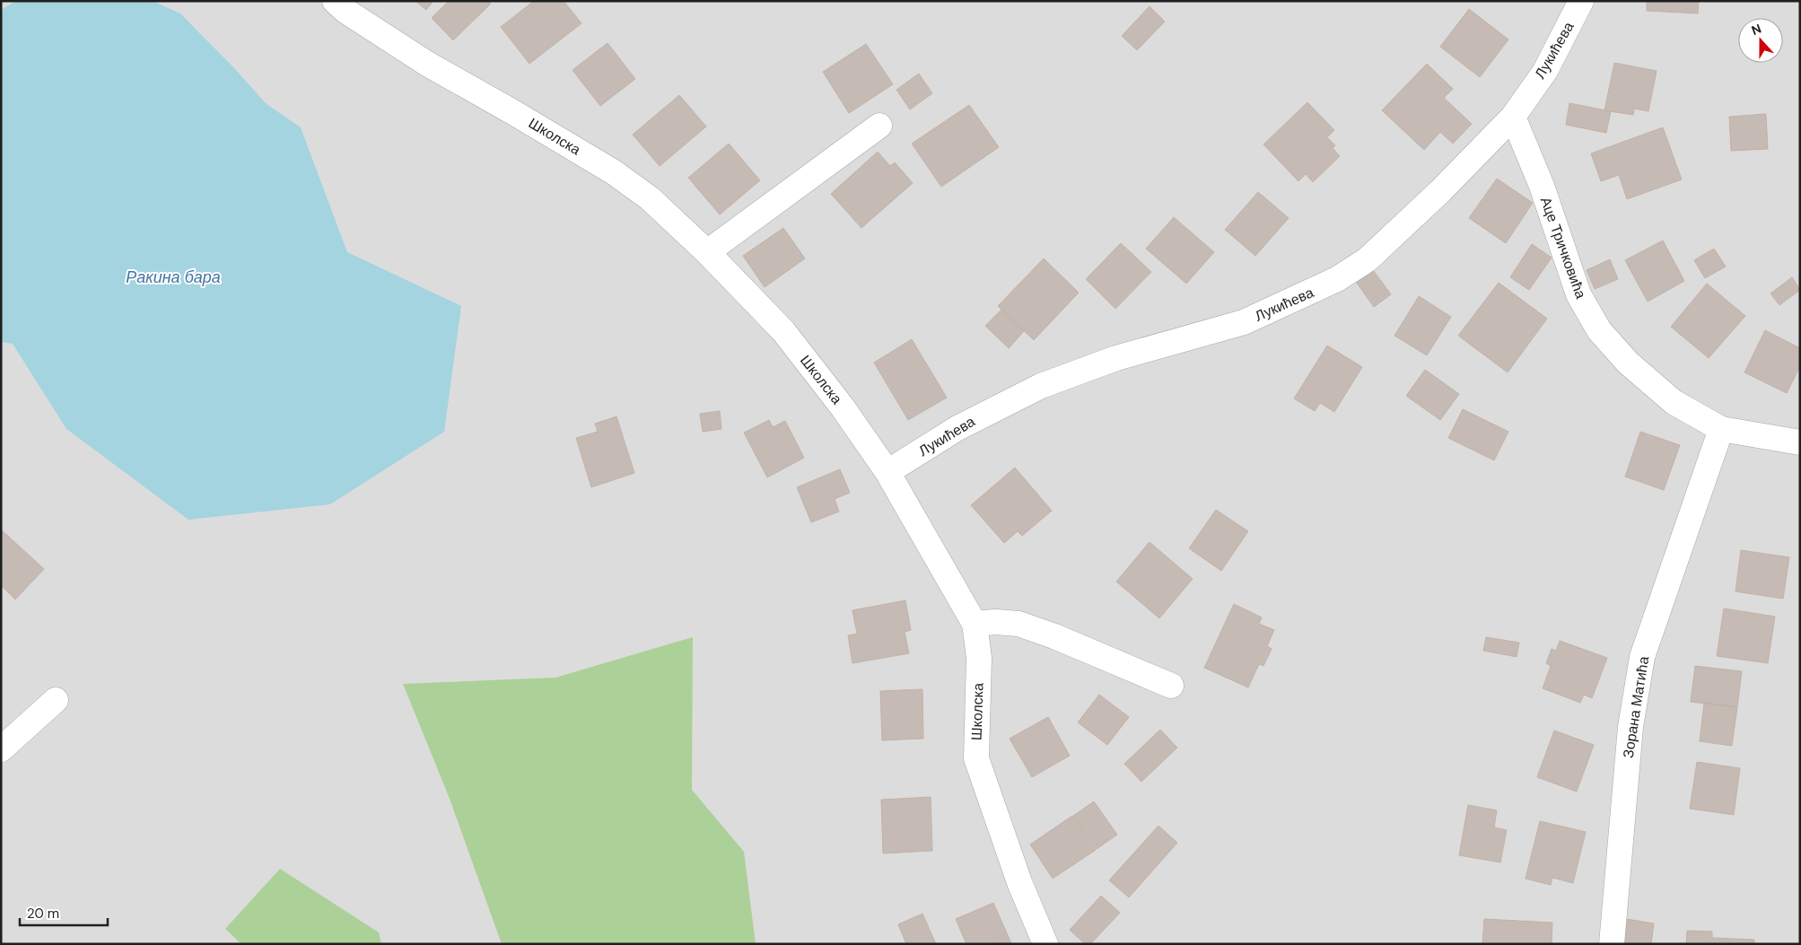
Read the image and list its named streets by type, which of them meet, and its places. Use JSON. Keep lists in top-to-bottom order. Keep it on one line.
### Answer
{"streets":{"street":["Лукићева","Школска","Аце Тричковића","Зорана Матића"]},"crossings":[["Лукићева","Школска"],["Лукићева","Аце Тричковића"],["Аце Тричковића","Зорана Матића"]],"water":["Ракина бара"],"scale_bar":"20 m","north":"top"}
